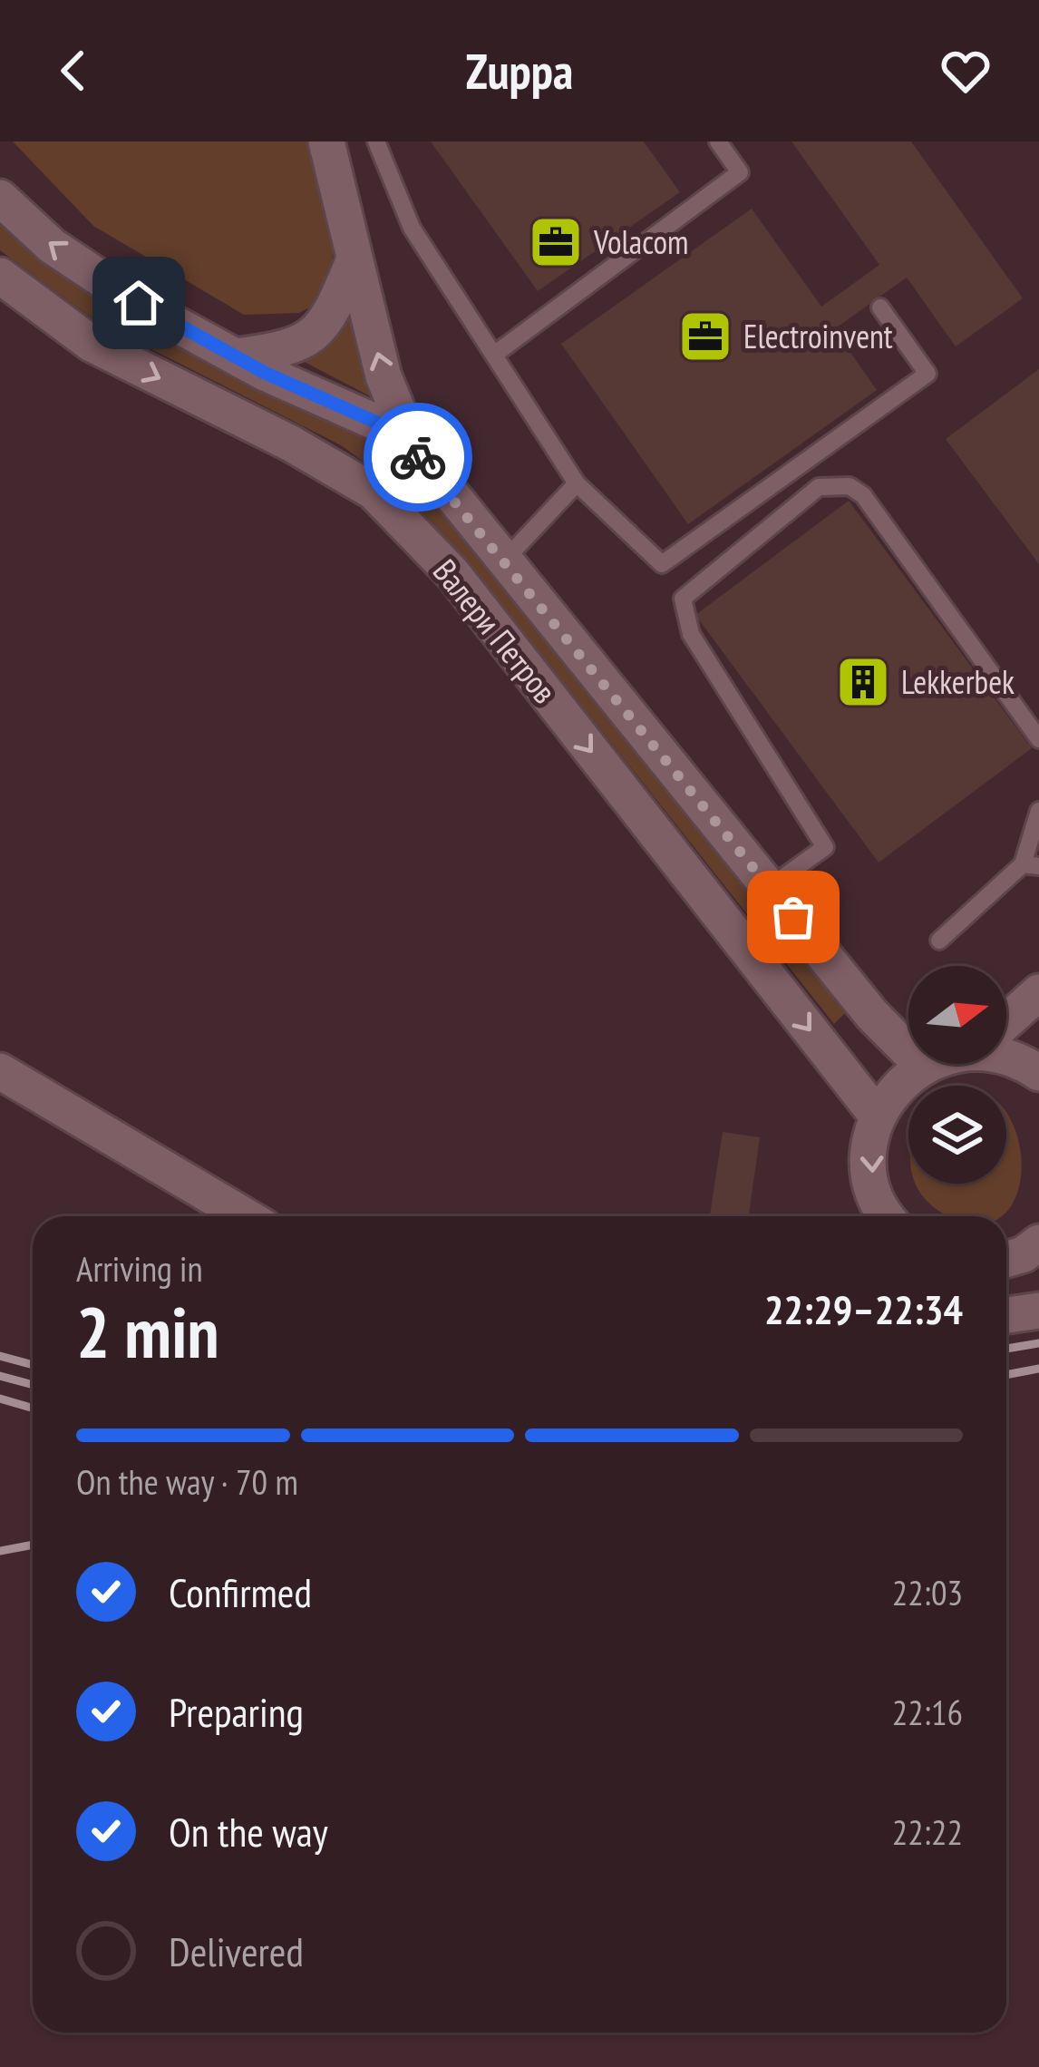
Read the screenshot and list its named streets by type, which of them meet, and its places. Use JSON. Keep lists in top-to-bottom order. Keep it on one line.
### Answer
{"streets":{"street":["Валери Петров"]},"places":{"office":["Volacom","Electroinvent"],"building":["Lekkerbek"]},"north":"right","page":{"header":"Zuppa","heading":["2 min","Arriving in","22:29–22:34"],"bar":"On the way · 70 m","list":[["Confirmed","22:03"],["Preparing","22:16"],["On the way","22:22"],"Delivered"]}}
